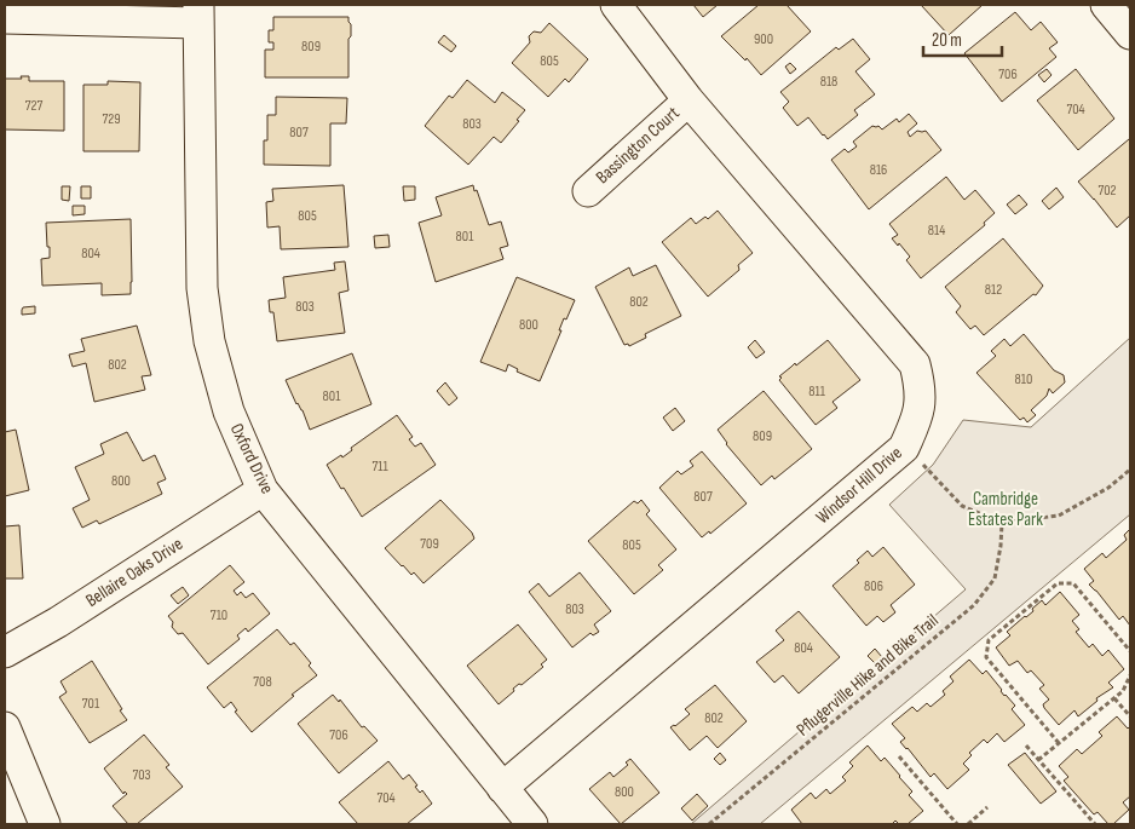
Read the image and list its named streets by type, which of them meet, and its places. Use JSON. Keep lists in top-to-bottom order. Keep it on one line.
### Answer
{"streets":{"street":["Bassington Court","Oxford Drive","Windsor Hill Drive","Bellaire Oaks Drive"],"path":["Pflugerville Hike and Bike Trail"]},"crossings":[["Bassington Court","Windsor Hill Drive"],["Oxford Drive","Windsor Hill Drive"],["Oxford Drive","Bellaire Oaks Drive"]],"parks":["Cambridge Estates Park"],"house_numbers":["900","809","805","706","818","727","704","729","803","807","816","702","805","814","801","804","812","802","803","800","802","810","811","801","809","711","800","807","709","805","806","803","710","804","708","701","802","706","703","800","704"],"scale_bar":"20 m"}
